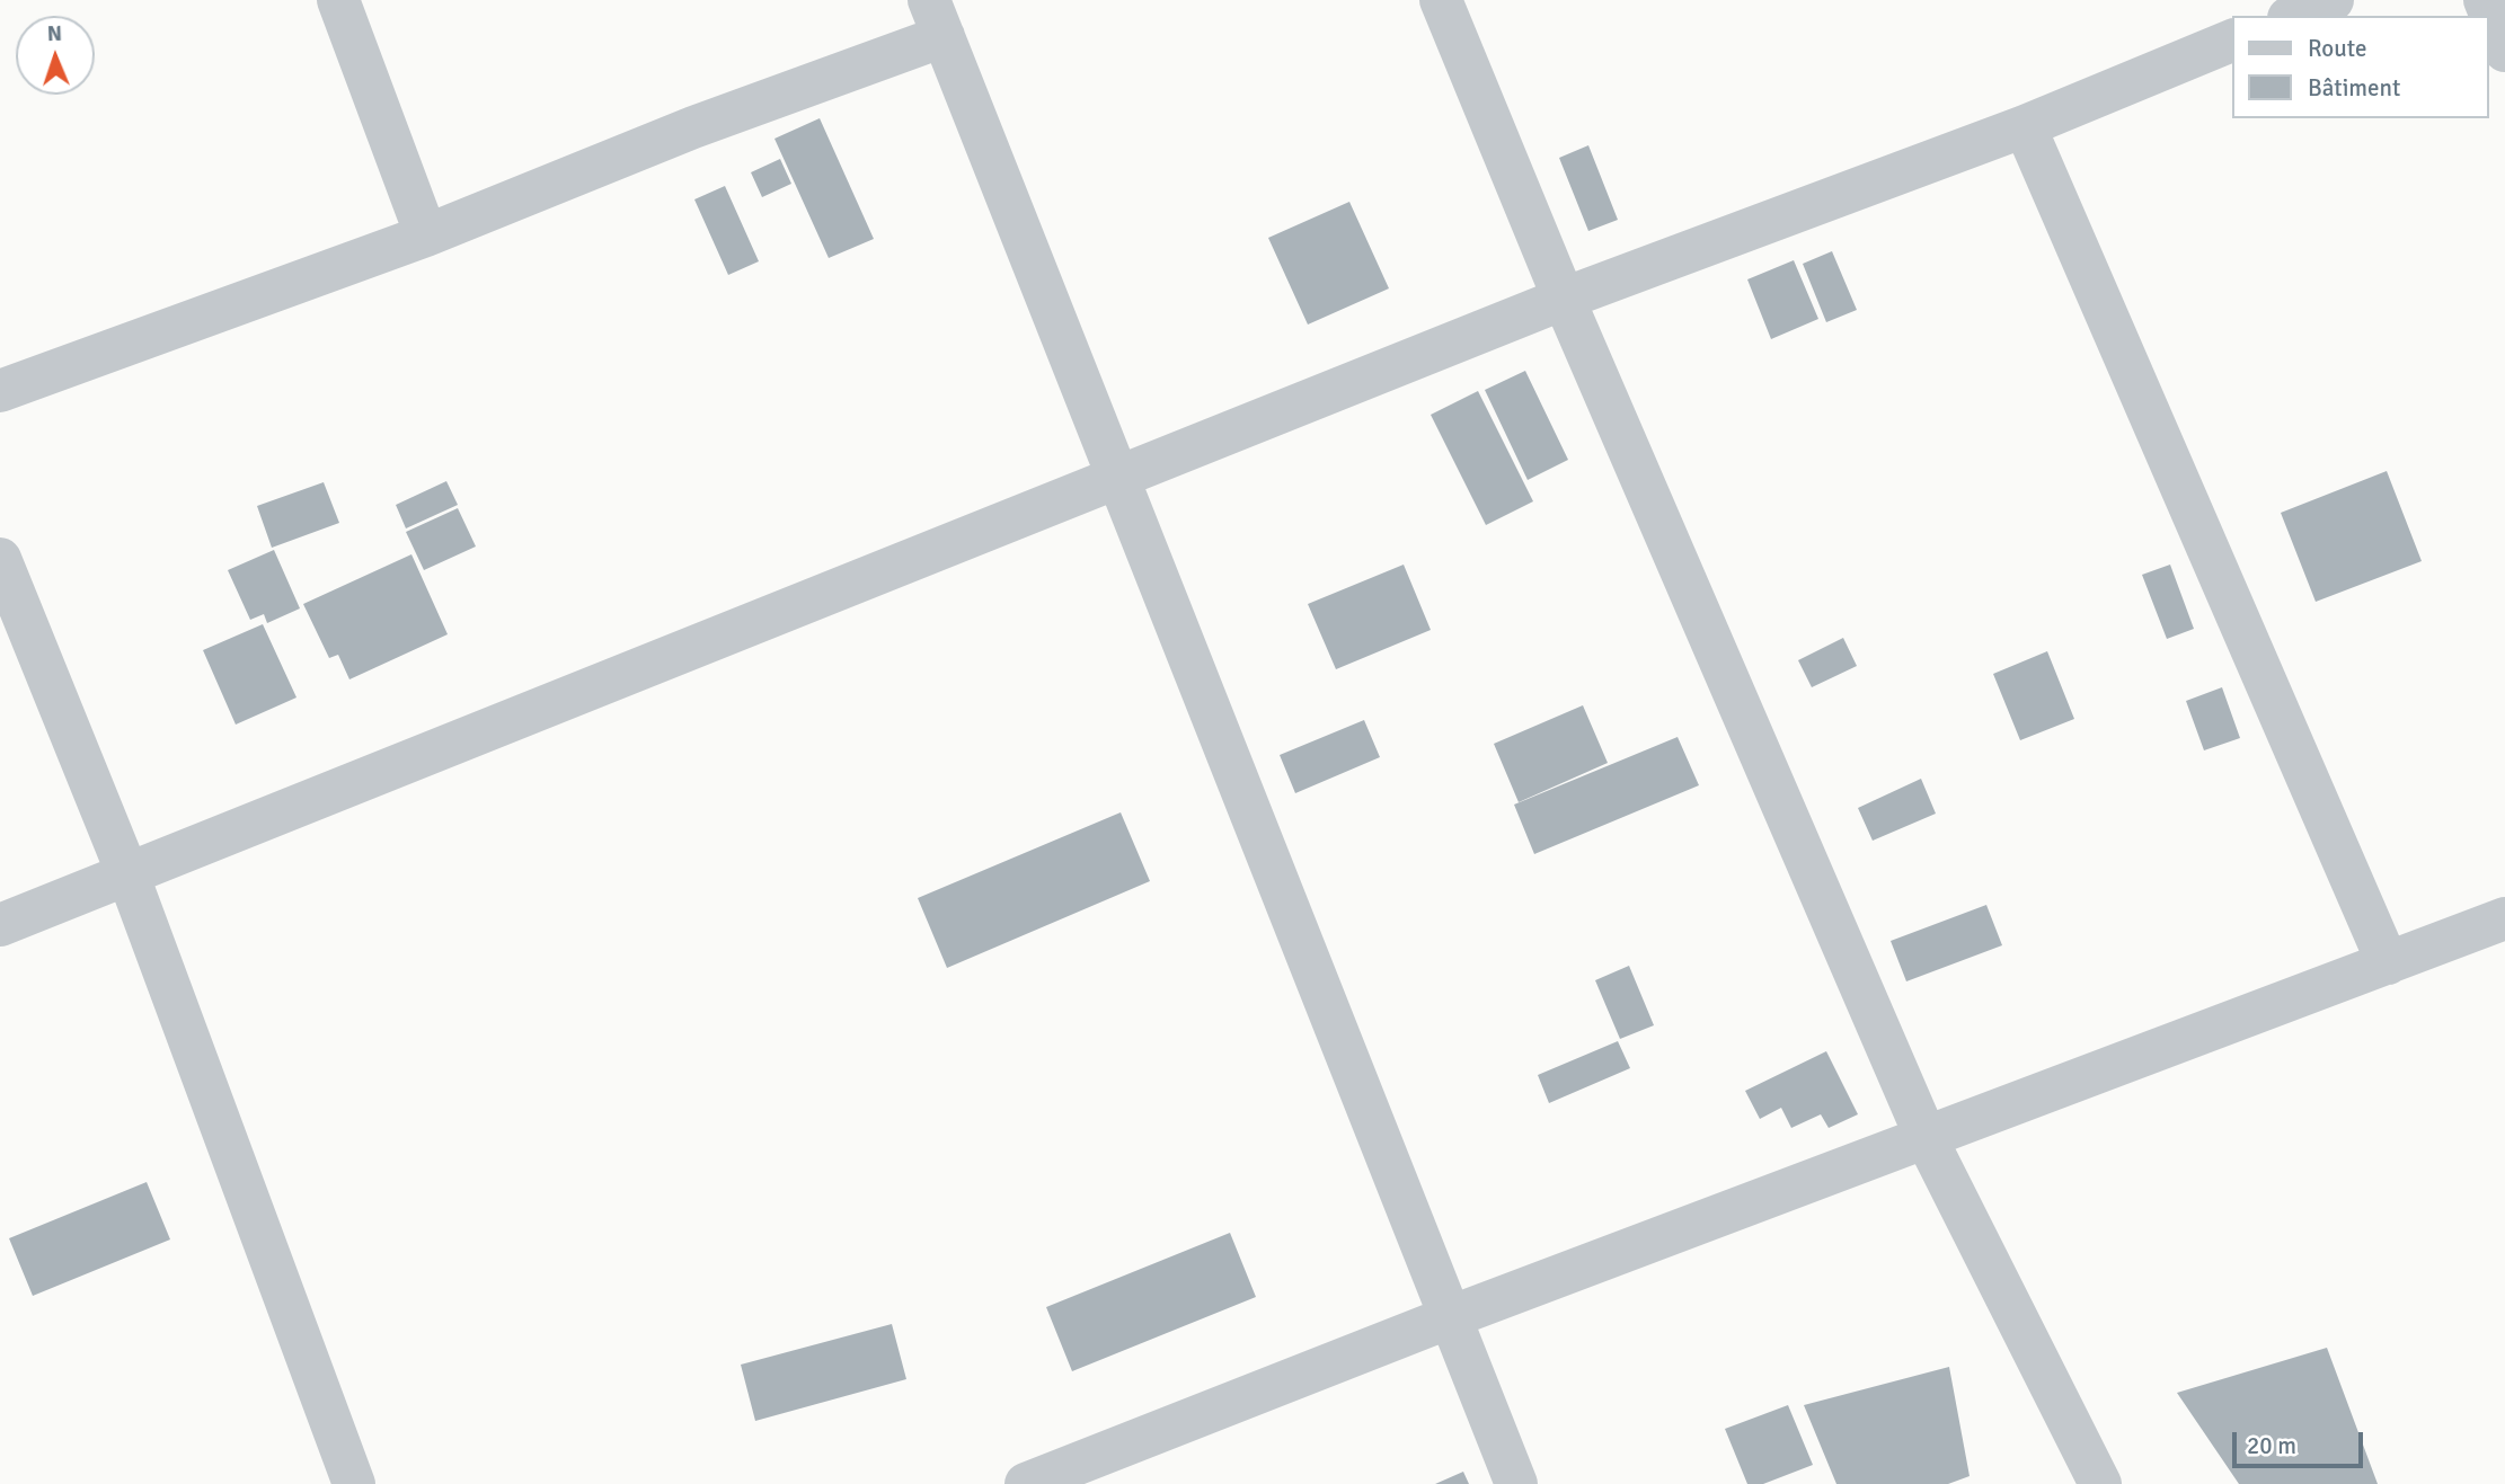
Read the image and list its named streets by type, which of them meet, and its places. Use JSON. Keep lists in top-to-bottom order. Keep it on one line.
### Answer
{"legend":["Route","Bâtiment"],"scale_bar":"20 m","north":"top"}
